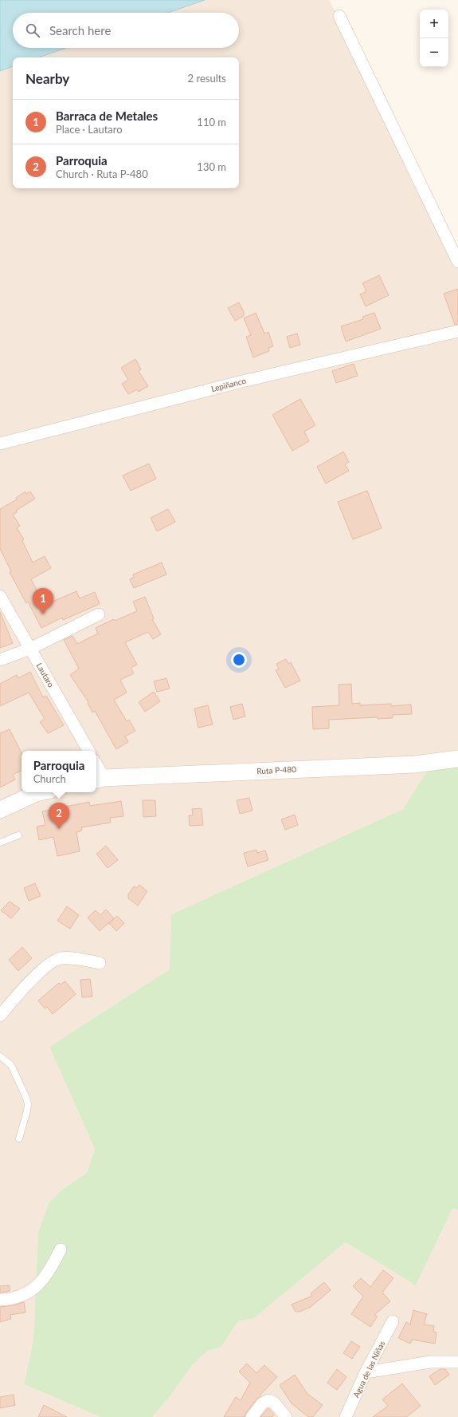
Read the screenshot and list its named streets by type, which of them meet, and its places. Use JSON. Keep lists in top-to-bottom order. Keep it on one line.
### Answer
{"streets":{"street":["Lepiñanco","Lautaro","Ruta P-480","Agua de las Niñas"]},"page":{"map_buttons":["+","−"],"search":"Search here","heading":["Nearby","2 results"],"list":[{"mark":"1","name":"Barraca de Metales","note":"Place · Lautaro","value":"110 m"},{"mark":"2","name":"Parroquia","note":"Church · Ruta P-480","value":"130 m"}],"pins":["1","2"],"popup":["Parroquia","Church"]}}
